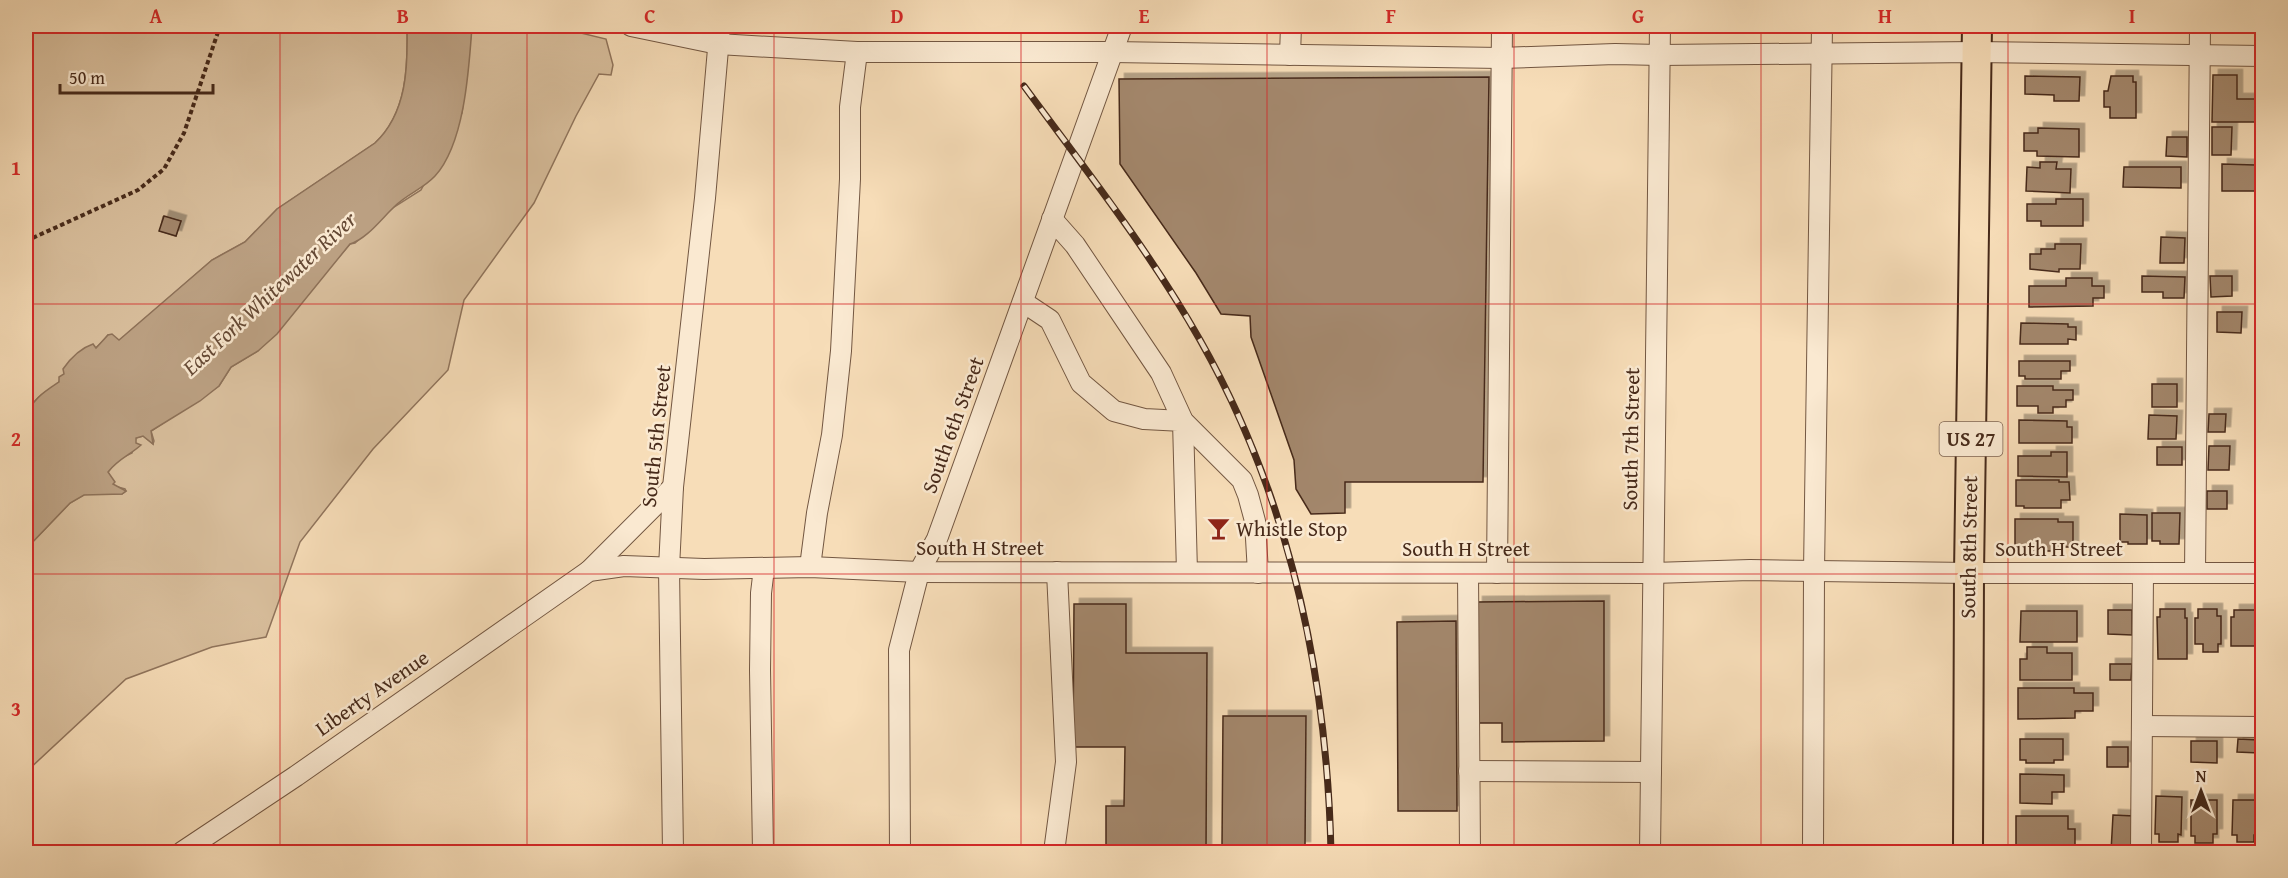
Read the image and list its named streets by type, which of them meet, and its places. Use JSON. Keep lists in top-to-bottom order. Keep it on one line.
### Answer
{"streets":{"highway":["US 27","South 8th Street"],"street":["South 6th Street","South 5th Street","South 7th Street","South H Street","Liberty Avenue"]},"crossings":[["South 6th Street","South H Street"],["South 5th Street","South H Street"],["South 5th Street","Liberty Avenue"],["South 7th Street","South H Street"],["South 8th Street","South H Street"],["South H Street","Liberty Avenue"]],"water":["East Fork Whitewater River"],"places":{"bar":["Whistle Stop"]},"scale_bar":"50 m","north":"top","grid":{"columns":["A","B","C","D","E","F","G","H","I"],"rows":["1","2","3"]}}
